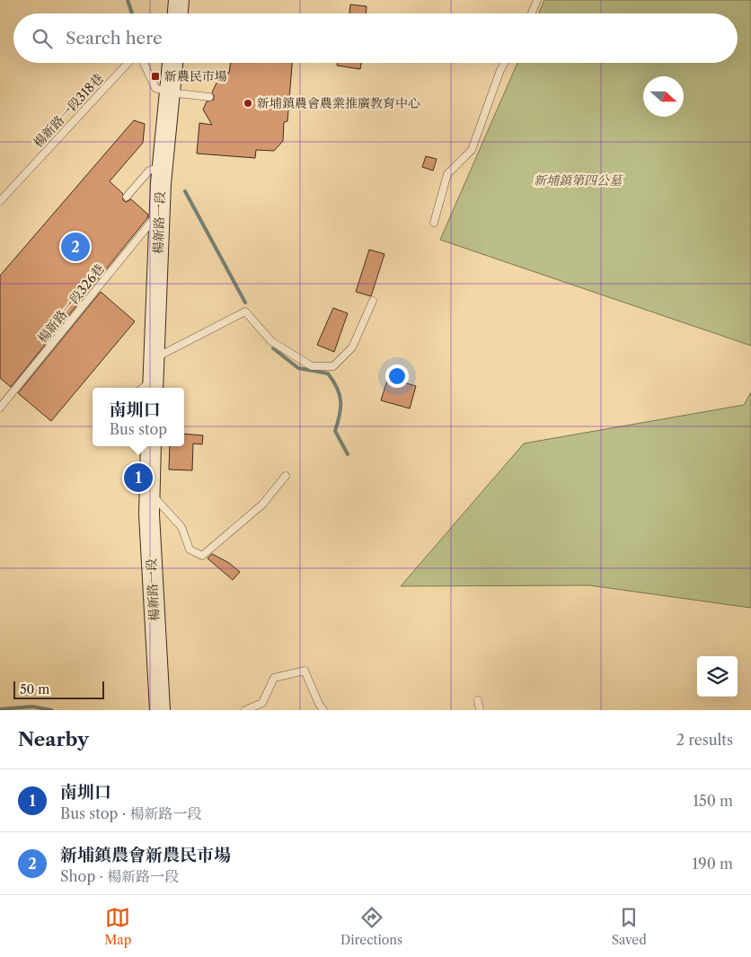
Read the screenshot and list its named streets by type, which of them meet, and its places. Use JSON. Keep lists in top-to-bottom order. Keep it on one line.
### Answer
{"streets":{"main road":["楊新路一段"],"lane":["楊新路一段318巷","楊新路一段326巷"]},"crossings":[["楊新路一段318巷","楊新路一段"],["楊新路一段","楊新路一段326巷"]],"parks":["新埔鎮第四公墓"],"places":{"transit":["新農民市場"],"other":["新埔鎮農會農業推廣教育中心"]},"scale_bar":"50 m","north":"right","page":{"search":"Search here","pins":["2","1"],"popup":["南圳口","Bus stop"],"scale":"50 m","heading":["Nearby","2 results"],"list":[{"mark":"1","name":"南圳口","note":"Bus stop · 楊新路一段","value":"150 m"},{"mark":"2","name":"新埔鎮農會新農民市場","note":"Shop · 楊新路一段","value":"190 m"}],"nav":["Map","Directions","Saved"]}}
